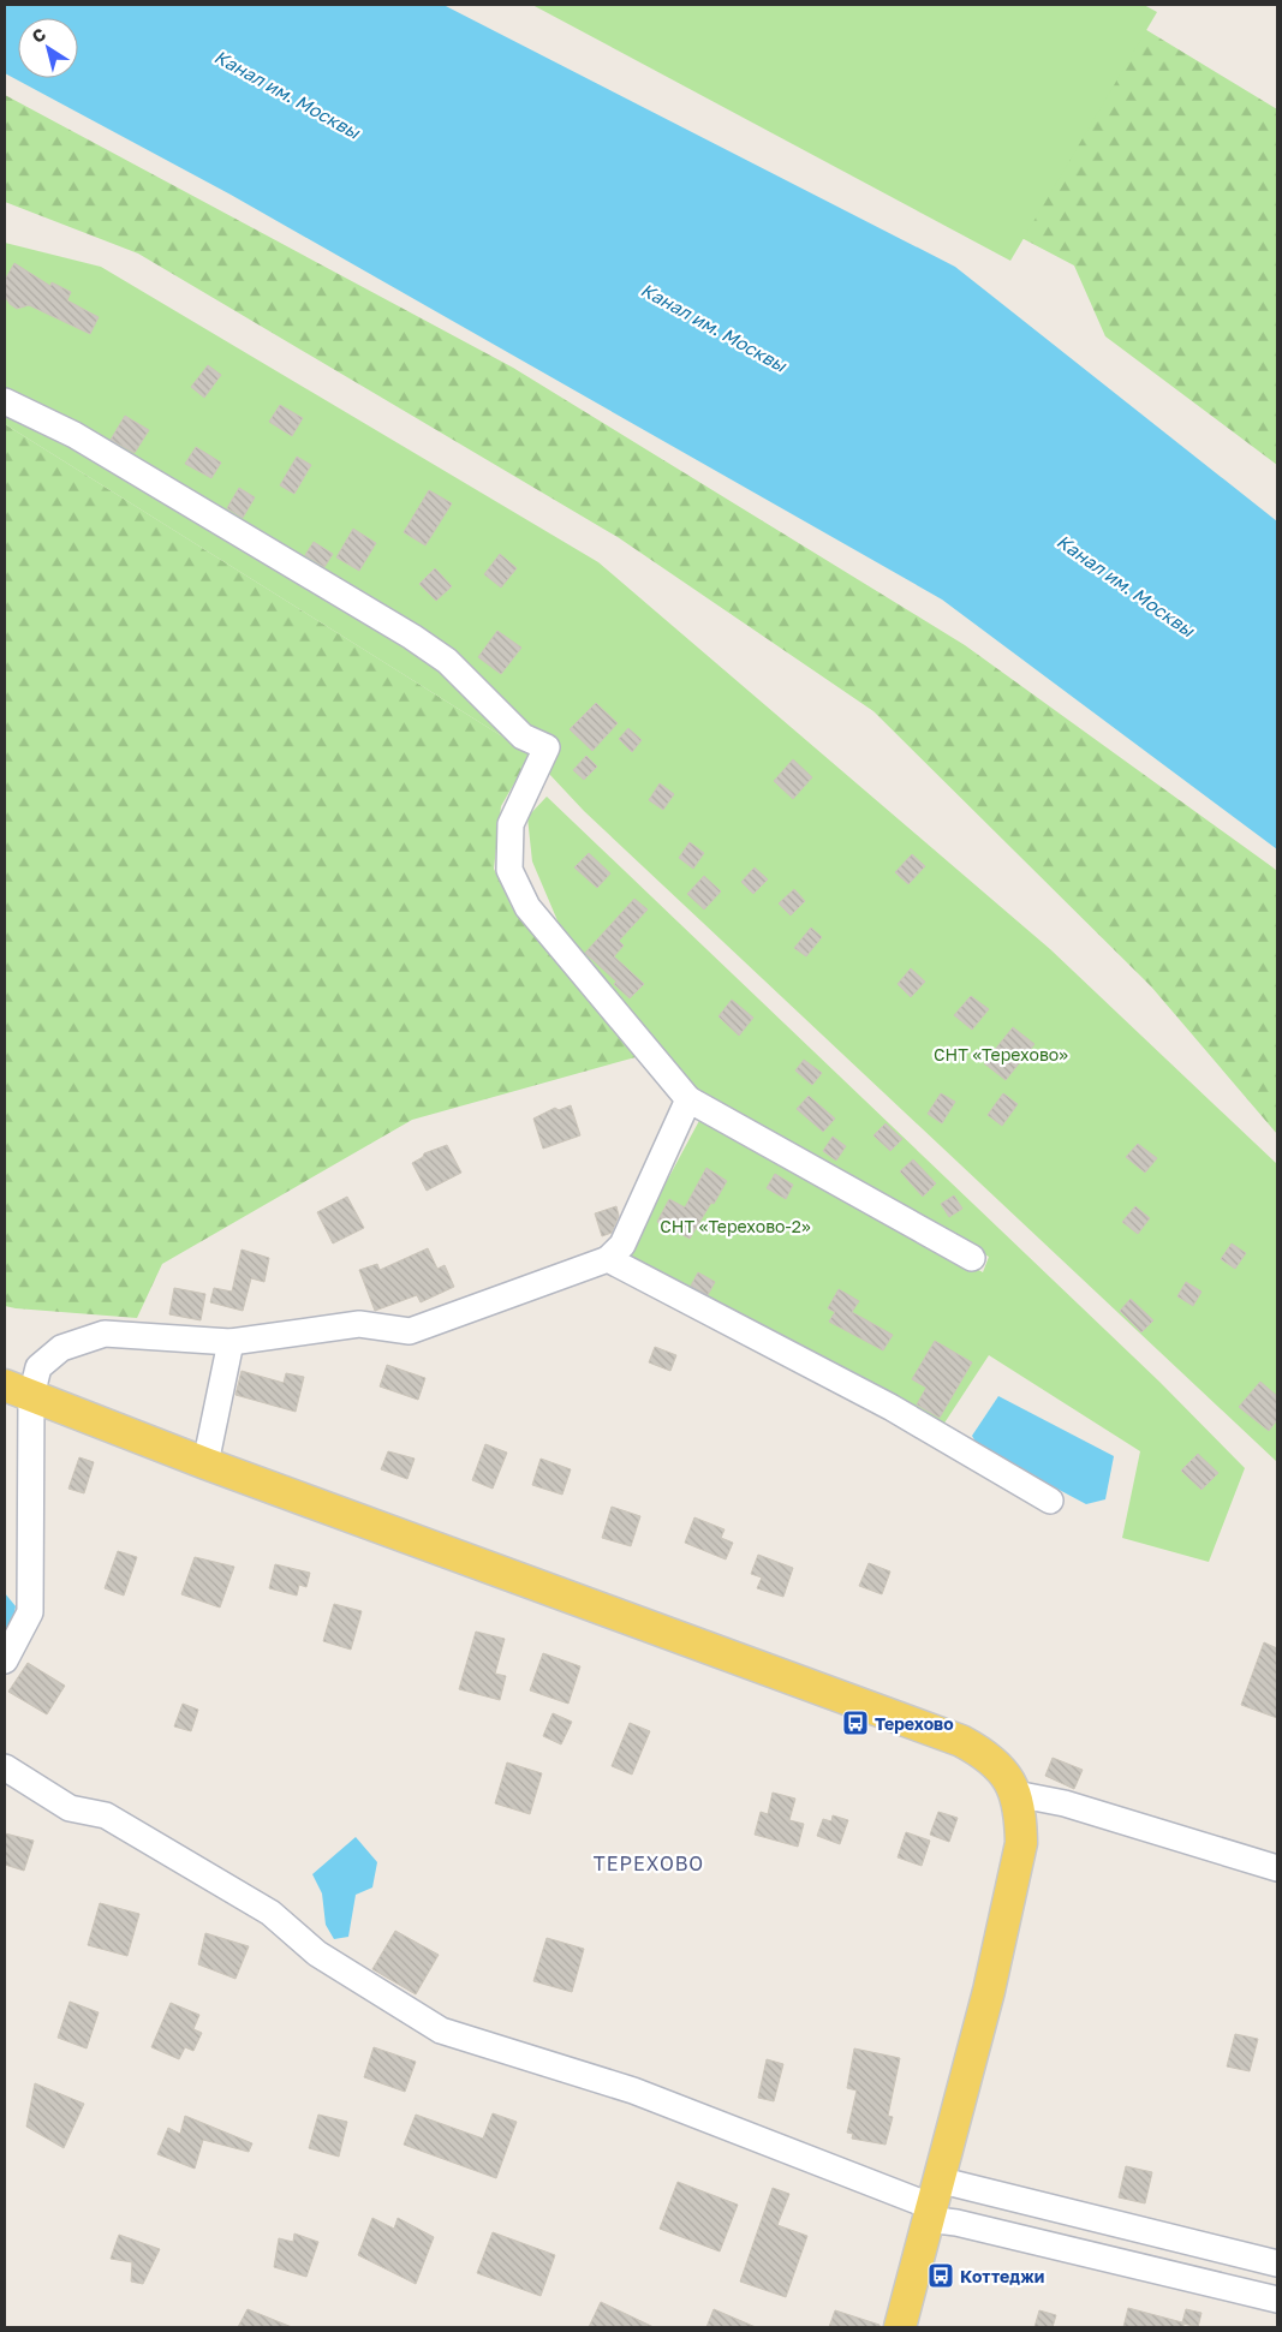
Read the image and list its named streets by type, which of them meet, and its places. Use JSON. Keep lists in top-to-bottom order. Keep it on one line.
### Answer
{"districts":["ТЕРЕХОВО"],"water":["Канал им. Москвы"],"parks":["СНТ «Терехово»","СНТ «Терехово-2»"],"places":{"bus stop":["Терехово","Коттеджи"]},"north":"top left"}
